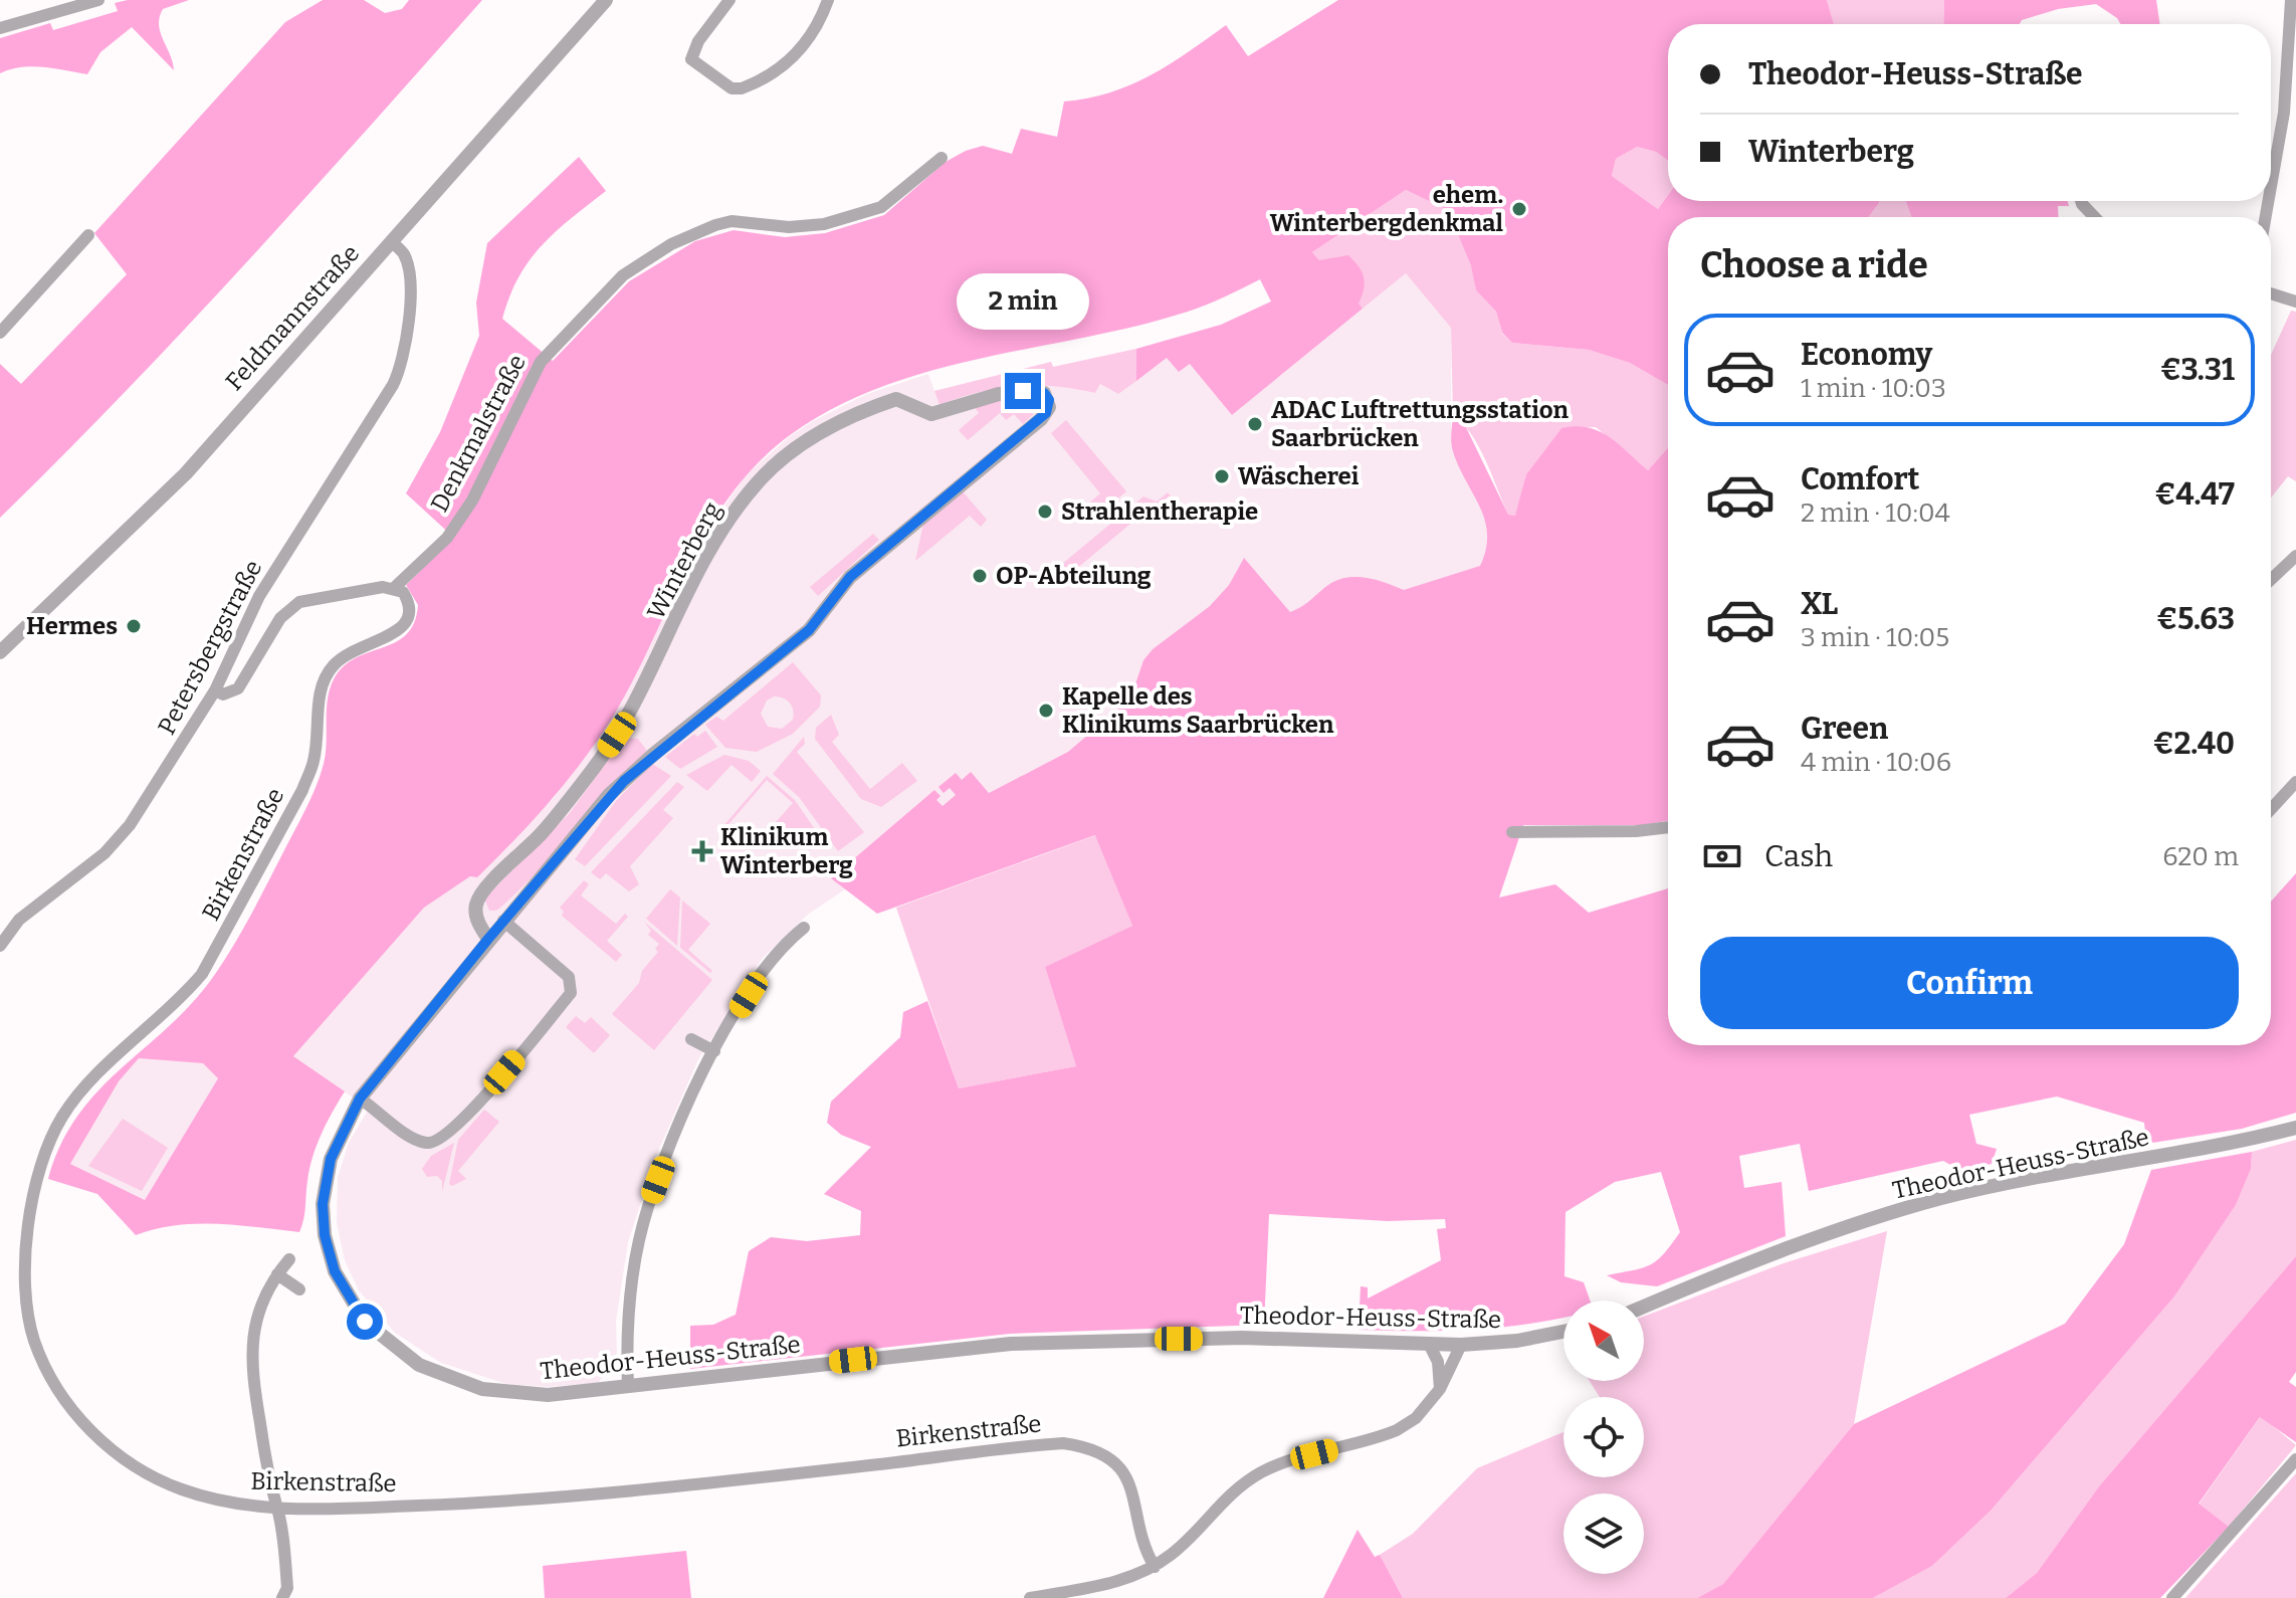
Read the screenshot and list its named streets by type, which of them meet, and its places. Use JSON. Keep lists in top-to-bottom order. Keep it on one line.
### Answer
{"streets":{"street":["Feldmannstraße","Denkmalstraße","Winterberg","Petersbergstraße","Birkenstraße","Theodor-Heuss-Straße"]},"crossings":[["Feldmannstraße","Petersbergstraße"],["Denkmalstraße","Birkenstraße"],["Winterberg","Theodor-Heuss-Straße"]],"places":{"other":["ehem. Winterbergdenkmal","ADAC Luftrettungsstation Saarbrücken","Wäscherei","Strahlentherapie","OP-Abteilung","Hermes","Kapelle des Klinikums Saarbrücken"],"health":["Klinikum Winterberg"]},"north":"top left","page":{"banner":["Theodor-Heuss-Straße","Winterberg"],"heading":"Choose a ride","bubble":"2 min","list":[{"name":"Economy","note":"1 min · 10:03","value":"€3.31"},{"name":"Comfort","note":"2 min · 10:04","value":"€4.47"},{"name":"XL","note":"3 min · 10:05","value":"€5.63"},{"name":"Green","note":"4 min · 10:06","value":"€2.40"}],"pay":["Cash","620 m"],"buttons":"Confirm"}}
